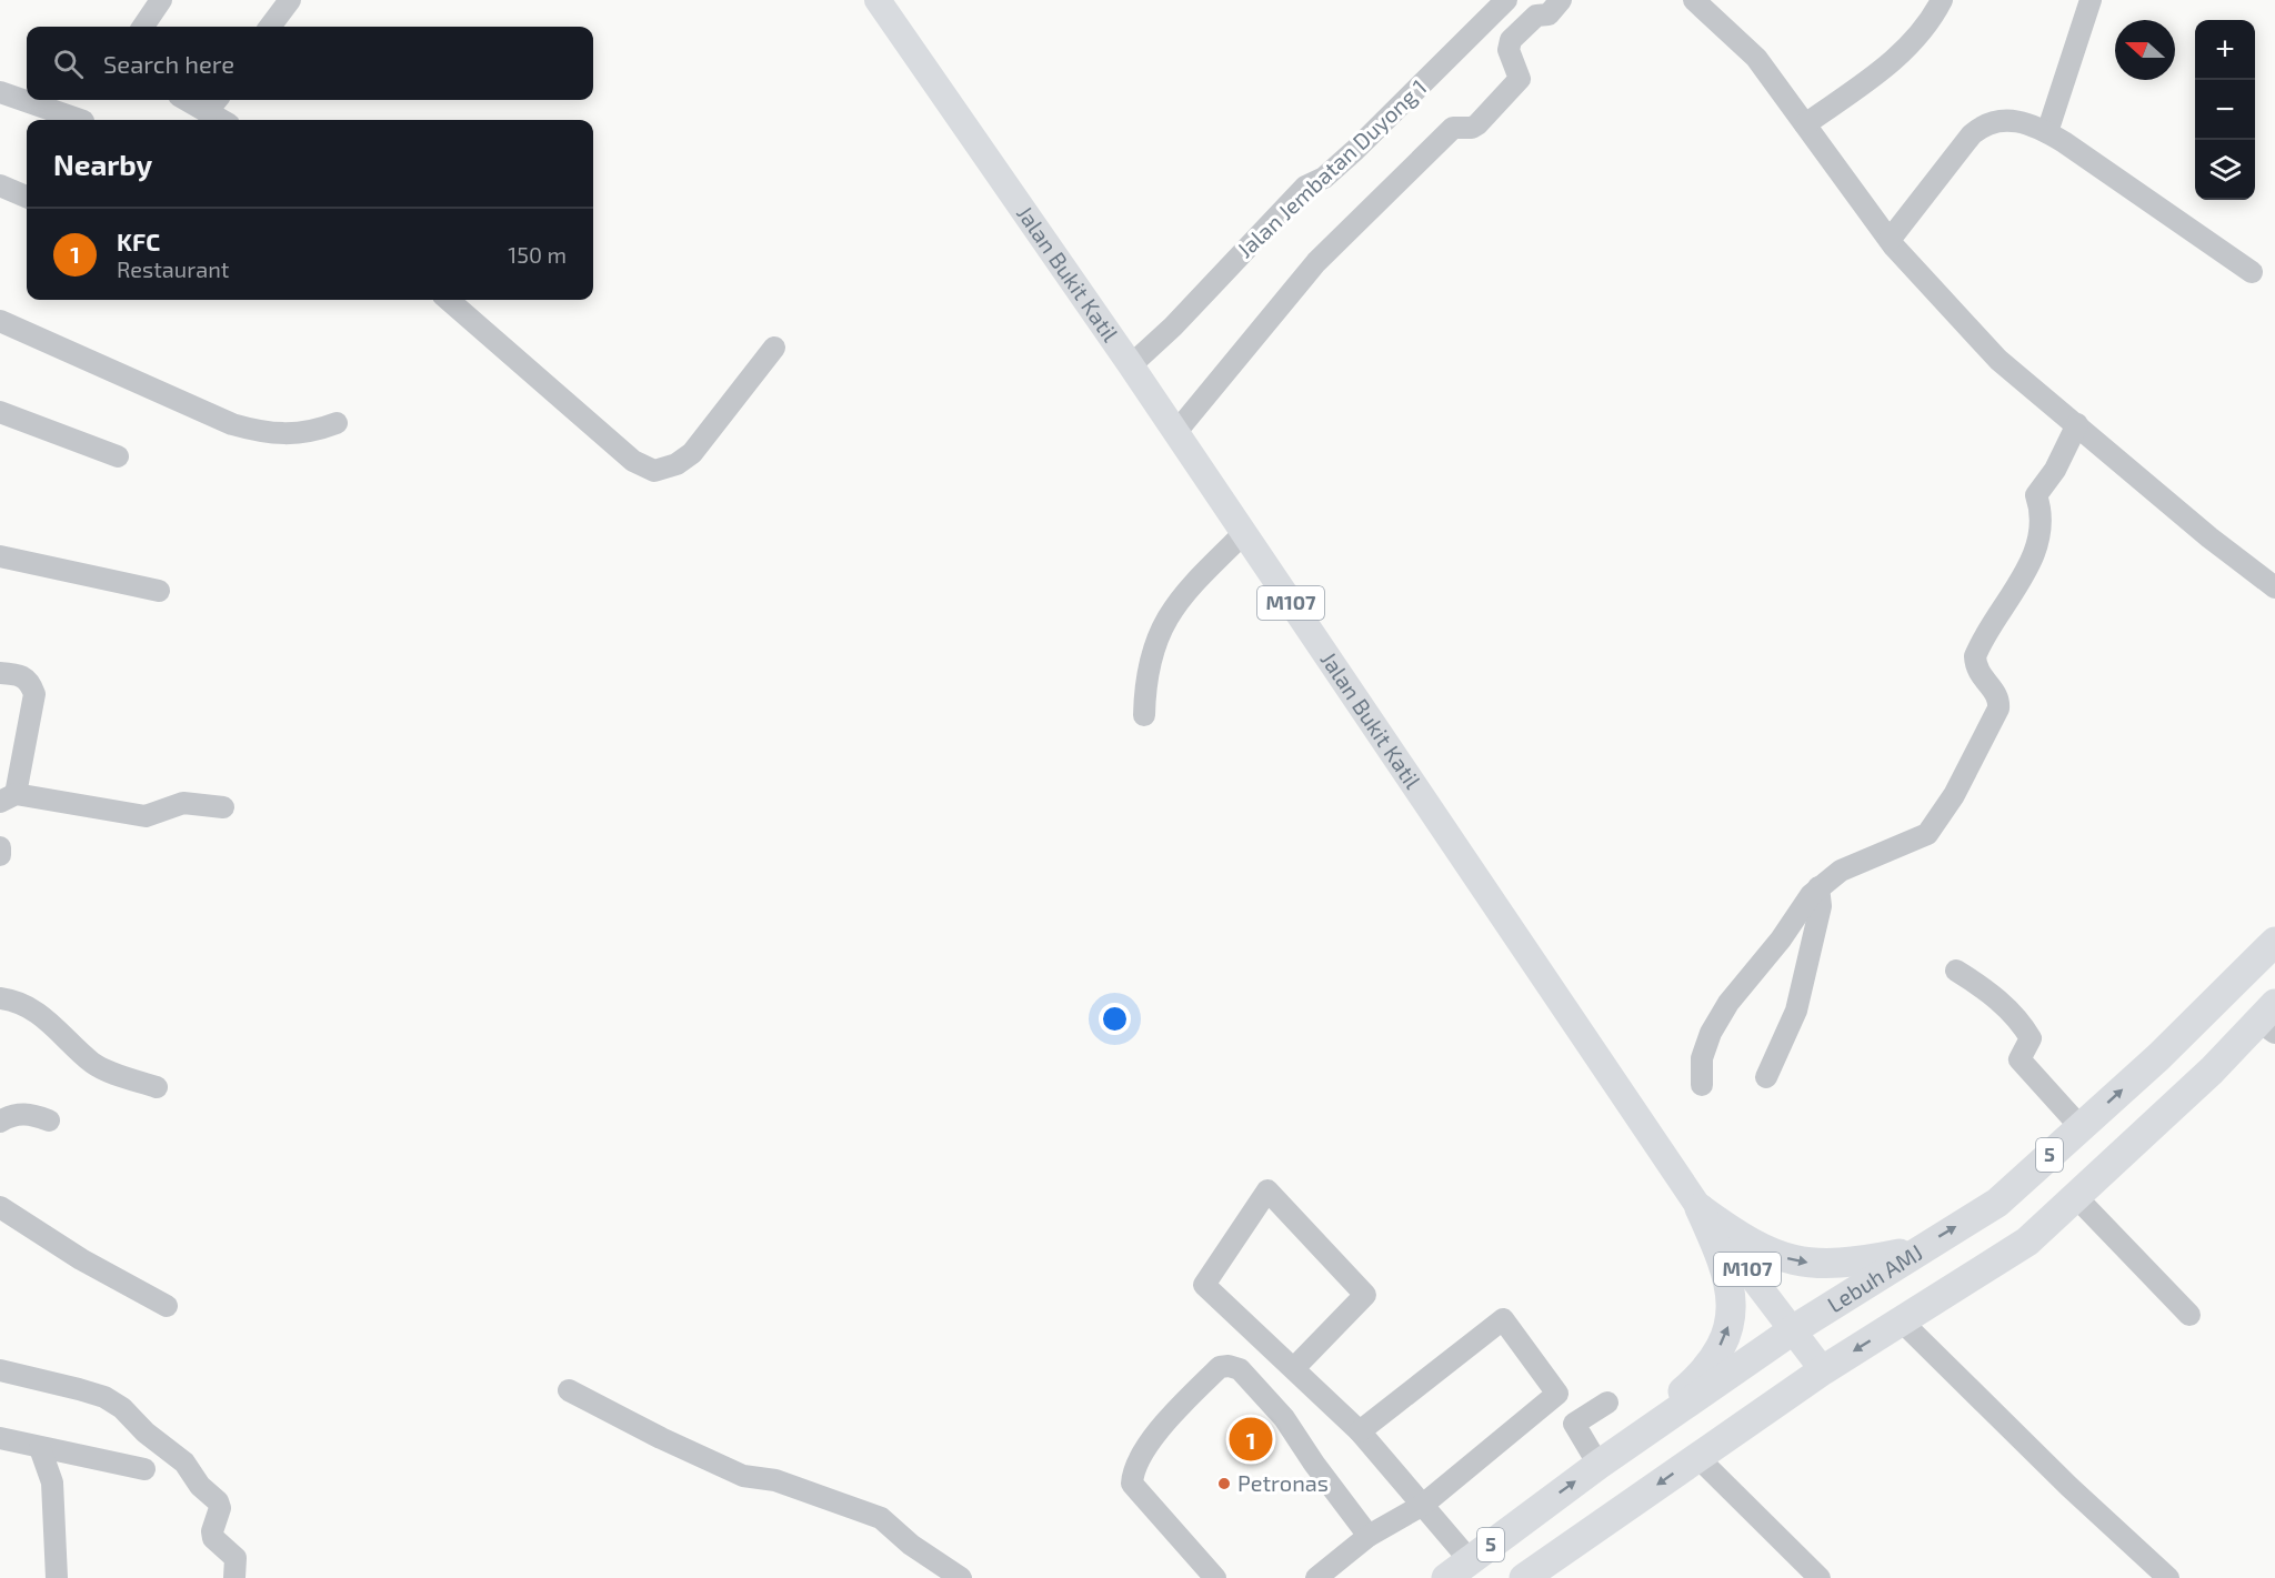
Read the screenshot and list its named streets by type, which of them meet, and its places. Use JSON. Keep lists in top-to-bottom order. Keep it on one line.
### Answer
{"streets":{"highway":["5","Lebuh AMJ"],"main road":["Jalan Bukit Katil","M107"],"street":["Jalan Jembatan Duyong 1"]},"crossings":[["Jalan Jembatan Duyong 1","Jalan Bukit Katil"],["Jalan Bukit Katil","5"],["Jalan Bukit Katil","Lebuh AMJ"]],"places":["Petronas"],"north":"left","page":{"map_buttons":["+","−"],"search":"Search here","heading":"Nearby","list":[{"mark":"1","name":"KFC","note":"Restaurant","value":"150 m"}],"pins":"1"}}
